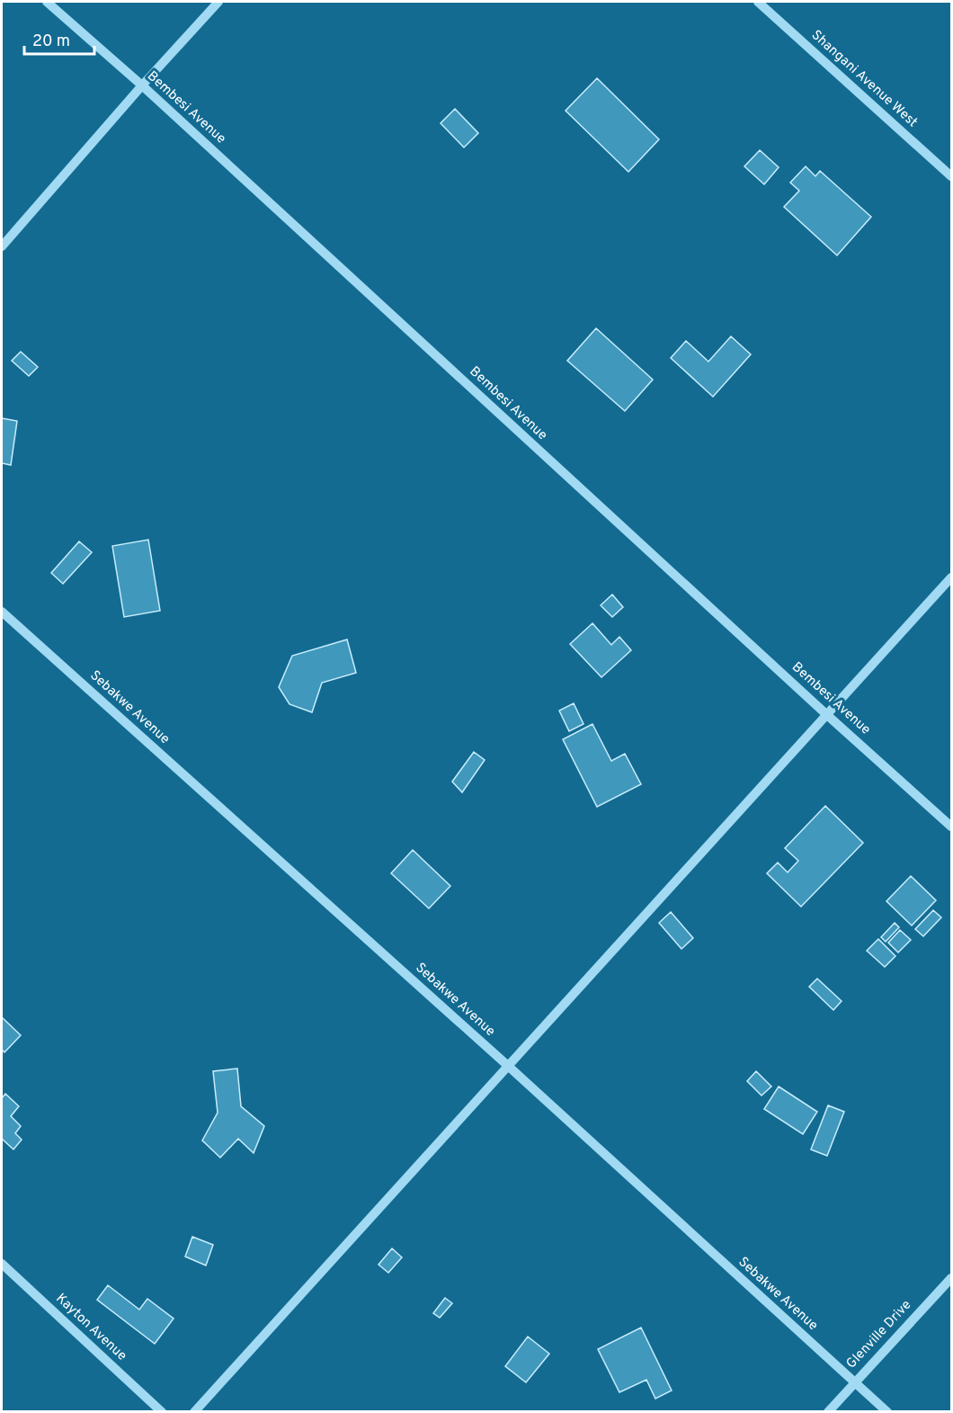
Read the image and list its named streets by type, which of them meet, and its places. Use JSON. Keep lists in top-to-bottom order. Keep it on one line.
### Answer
{"streets":{"street":["Shangani Avenue West","Bembesi Avenue","Sebakwe Avenue","Kayton Avenue","Glenville Drive"]},"crossings":[["Sebakwe Avenue","Glenville Drive"]],"scale_bar":"20 m"}
